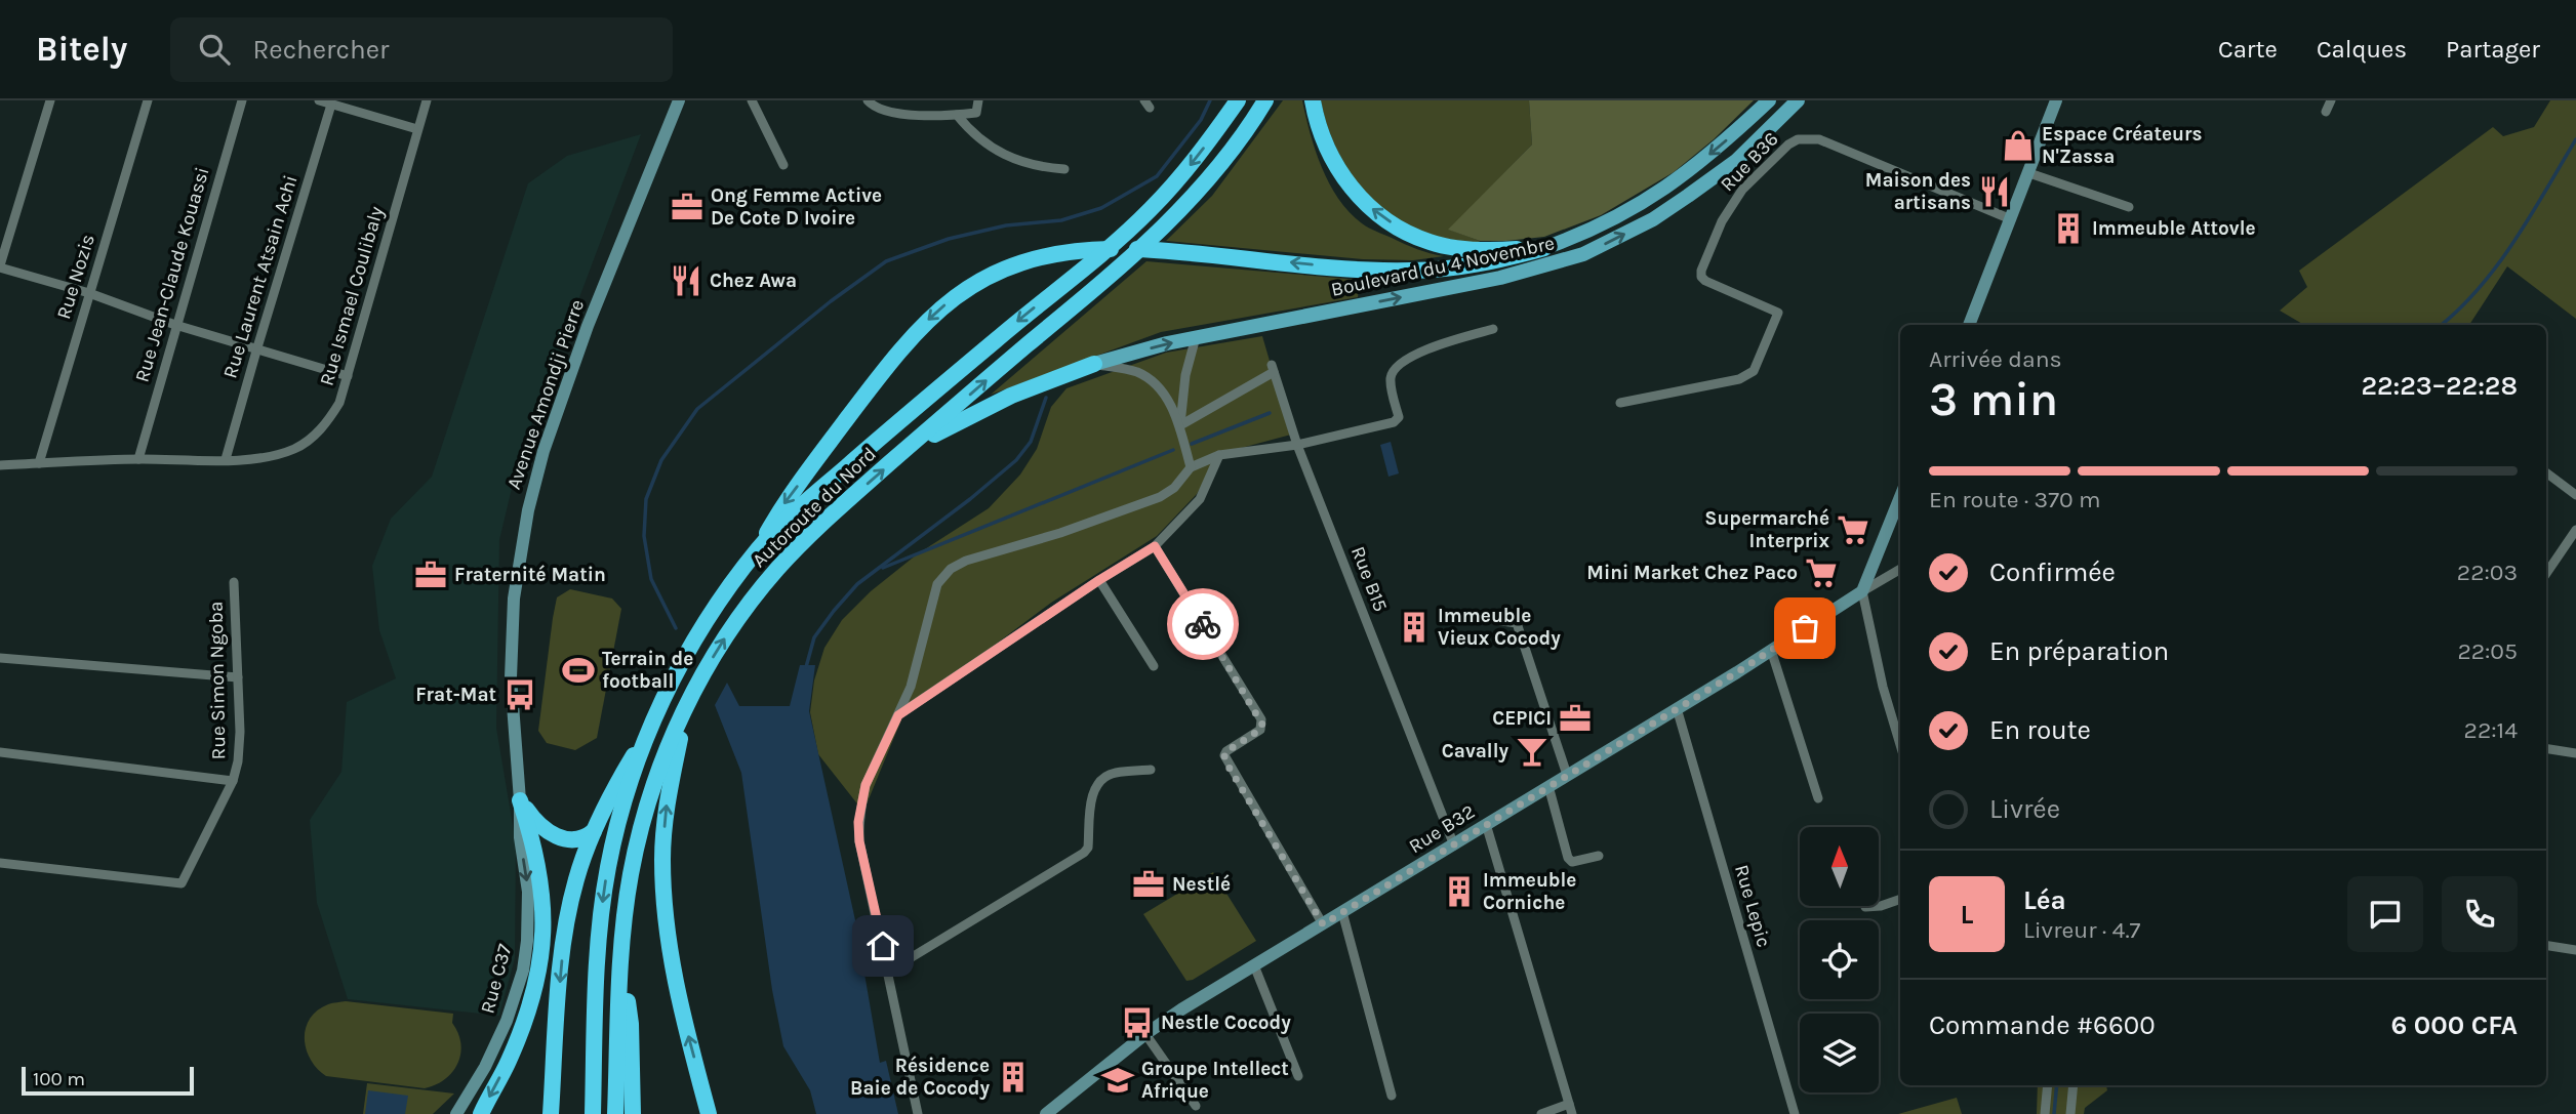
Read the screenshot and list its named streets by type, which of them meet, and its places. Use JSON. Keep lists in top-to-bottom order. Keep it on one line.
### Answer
{"streets":{"highway":["Autoroute du Nord"],"main road":["Boulevard du 4 Novembre"],"street":["Rue B36","Rue Jean-Claude Kouassi","Rue Nozis","Rue Laurent Atsain Achi","Rue Ismael Coulibaly","Avenue Amondji Pierre","Rue B15","Rue Simon Ngoba","Rue B32","Rue Lepic","Rue C37"]},"crossings":[["Rue Jean-Claude Kouassi","Rue Ismael Coulibaly"],["Rue Nozis","Rue Ismael Coulibaly"],["Rue Laurent Atsain Achi","Rue Ismael Coulibaly"],["Avenue Amondji Pierre","Rue C37"],["Rue B15","Rue B32"],["Rue B32","Rue Lepic"]],"one_way":["Rue C37"],"places":{"shop":["Espace Créateurs N'Zassa"],"restaurant":["Maison des artisans","Chez Awa"],"office":["Ong Femme Active De Cote D Ivoire","Fraternité Matin","CEPICI","Nestlé"],"building":["Immeuble Attovle","Immeuble Vieux Cocody","Immeuble Corniche","Résidence Baie de Cocody"],"supermarket":["Supermarché Interprix","Mini Market Chez Paco"],"sports":["Terrain de football"],"bus stop":["Frat-Mat","Nestle Cocody"],"bar":["Cavally"],"school or university":["Groupe Intellect Afrique"]},"scale_bar":"100 m","north":"top","page":{"header":"Bitely","search":"Rechercher","nav":["Carte","Calques","Partager"],"heading":["3 min","Arrivée dans","22:23–22:28"],"panel":["Léa","Livreur · 4.7","Commande #6600","6 000 CFA"],"bar":"En route · 370 m","list":[["Confirmée","22:03"],["En préparation","22:05"],["En route","22:14"],"Livrée"],"round":"L","scale":"100 m"}}
